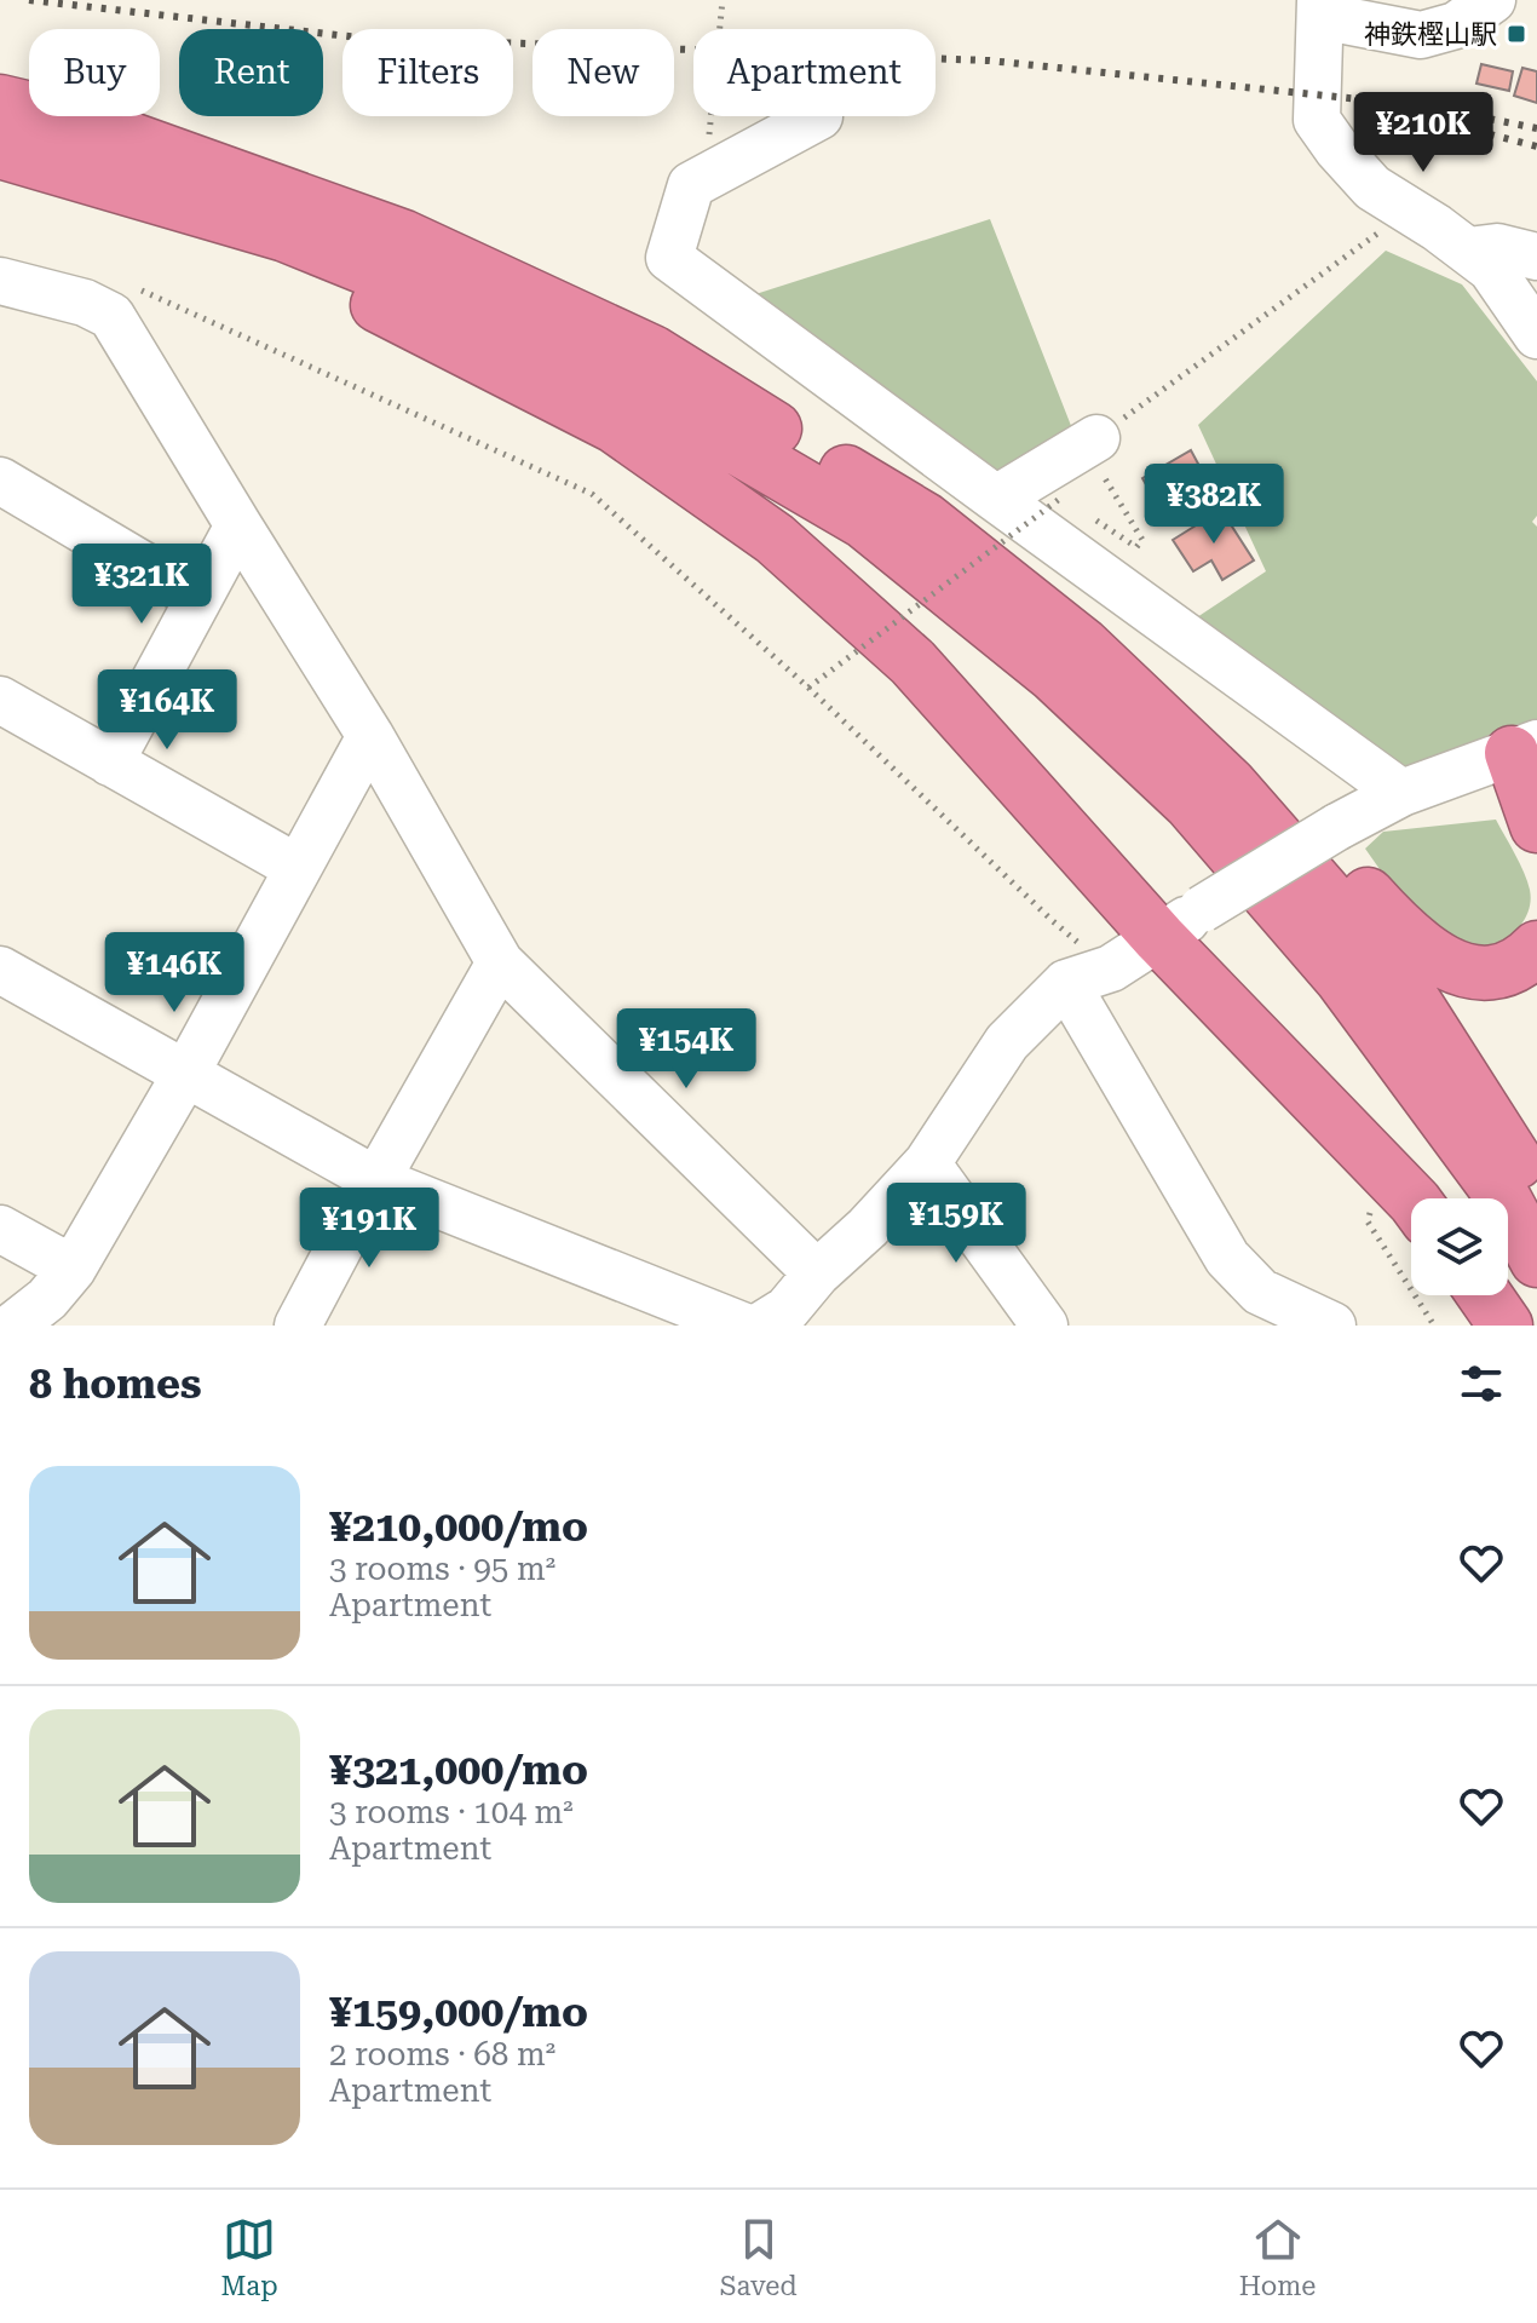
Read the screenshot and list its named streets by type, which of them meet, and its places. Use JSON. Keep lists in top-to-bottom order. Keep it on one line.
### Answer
{"places":{"transit":["神鉄樫山駅"]},"page":{"chip":["Buy","Rent","Filters","New","Apartment"],"price":["¥210K","¥382K","¥321K","¥164K","¥146K","¥154K","¥159K","¥191K"],"heading":"8 homes","list":[{"name":"¥210,000/mo","note":"3 rooms · 95 m² · Apartment"},{"name":"¥321,000/mo","note":"3 rooms · 104 m² · Apartment"},{"name":"¥159,000/mo","note":"2 rooms · 68 m² · Apartment"}],"tabs":["Map","Saved","Home"]}}
